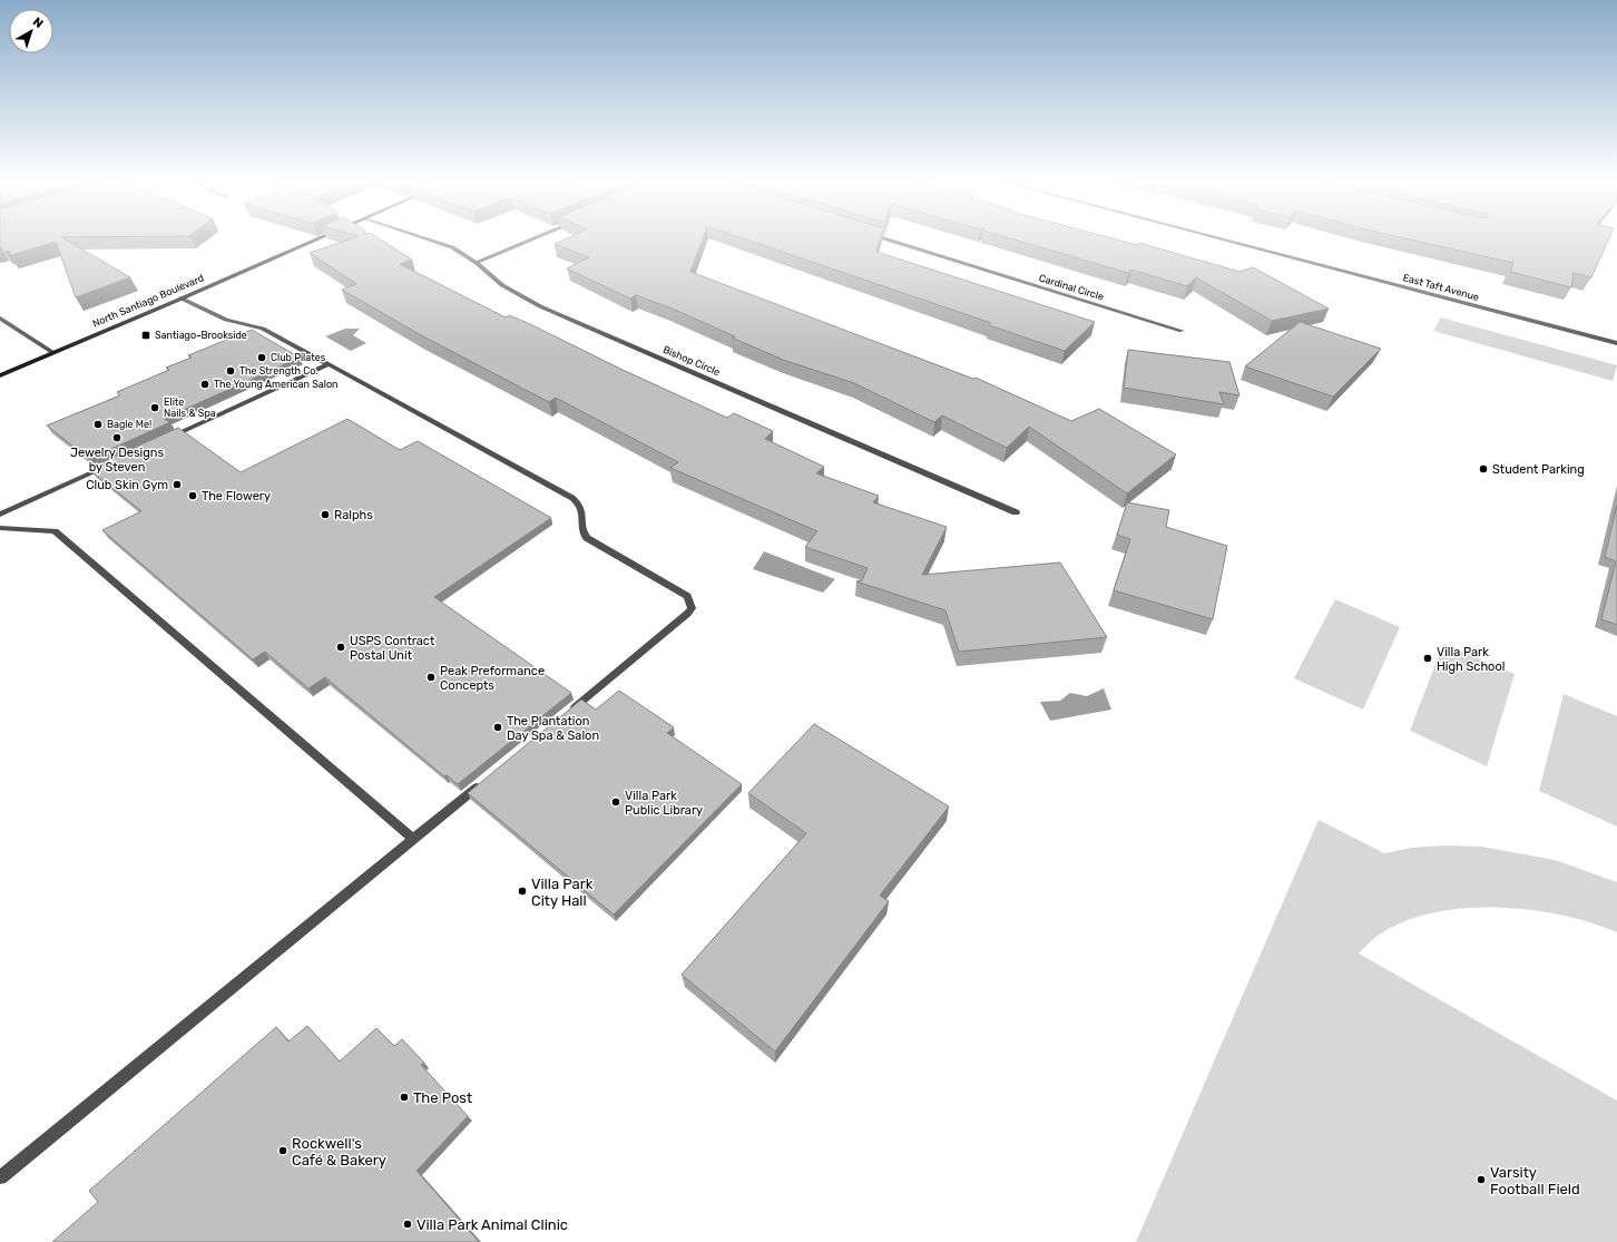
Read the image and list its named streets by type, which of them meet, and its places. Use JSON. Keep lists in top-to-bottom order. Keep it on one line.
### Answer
{"streets":{"main road":["North Santiago Boulevard"],"street":["Cardinal Circle","East Taft Avenue","Bishop Circle"]},"places":{"transit":["Santiago-Brookside"],"other":["Club Pilates","The Strength Co.","The Young American Salon","Elite Nails & Spa","Bagle Me!","Jewelry Designs by Steven","Student Parking","Club Skin Gym","The Flowery","Ralphs","USPS Contract Postal Unit","Villa Park High School","Peak Preformance Concepts","The Plantation Day Spa & Salon","Villa Park Public Library","Villa Park City Hall","The Post","Rockwell's Café & Bakery","Varsity Football Field","Villa Park Animal Clinic"]},"north":"top right"}
